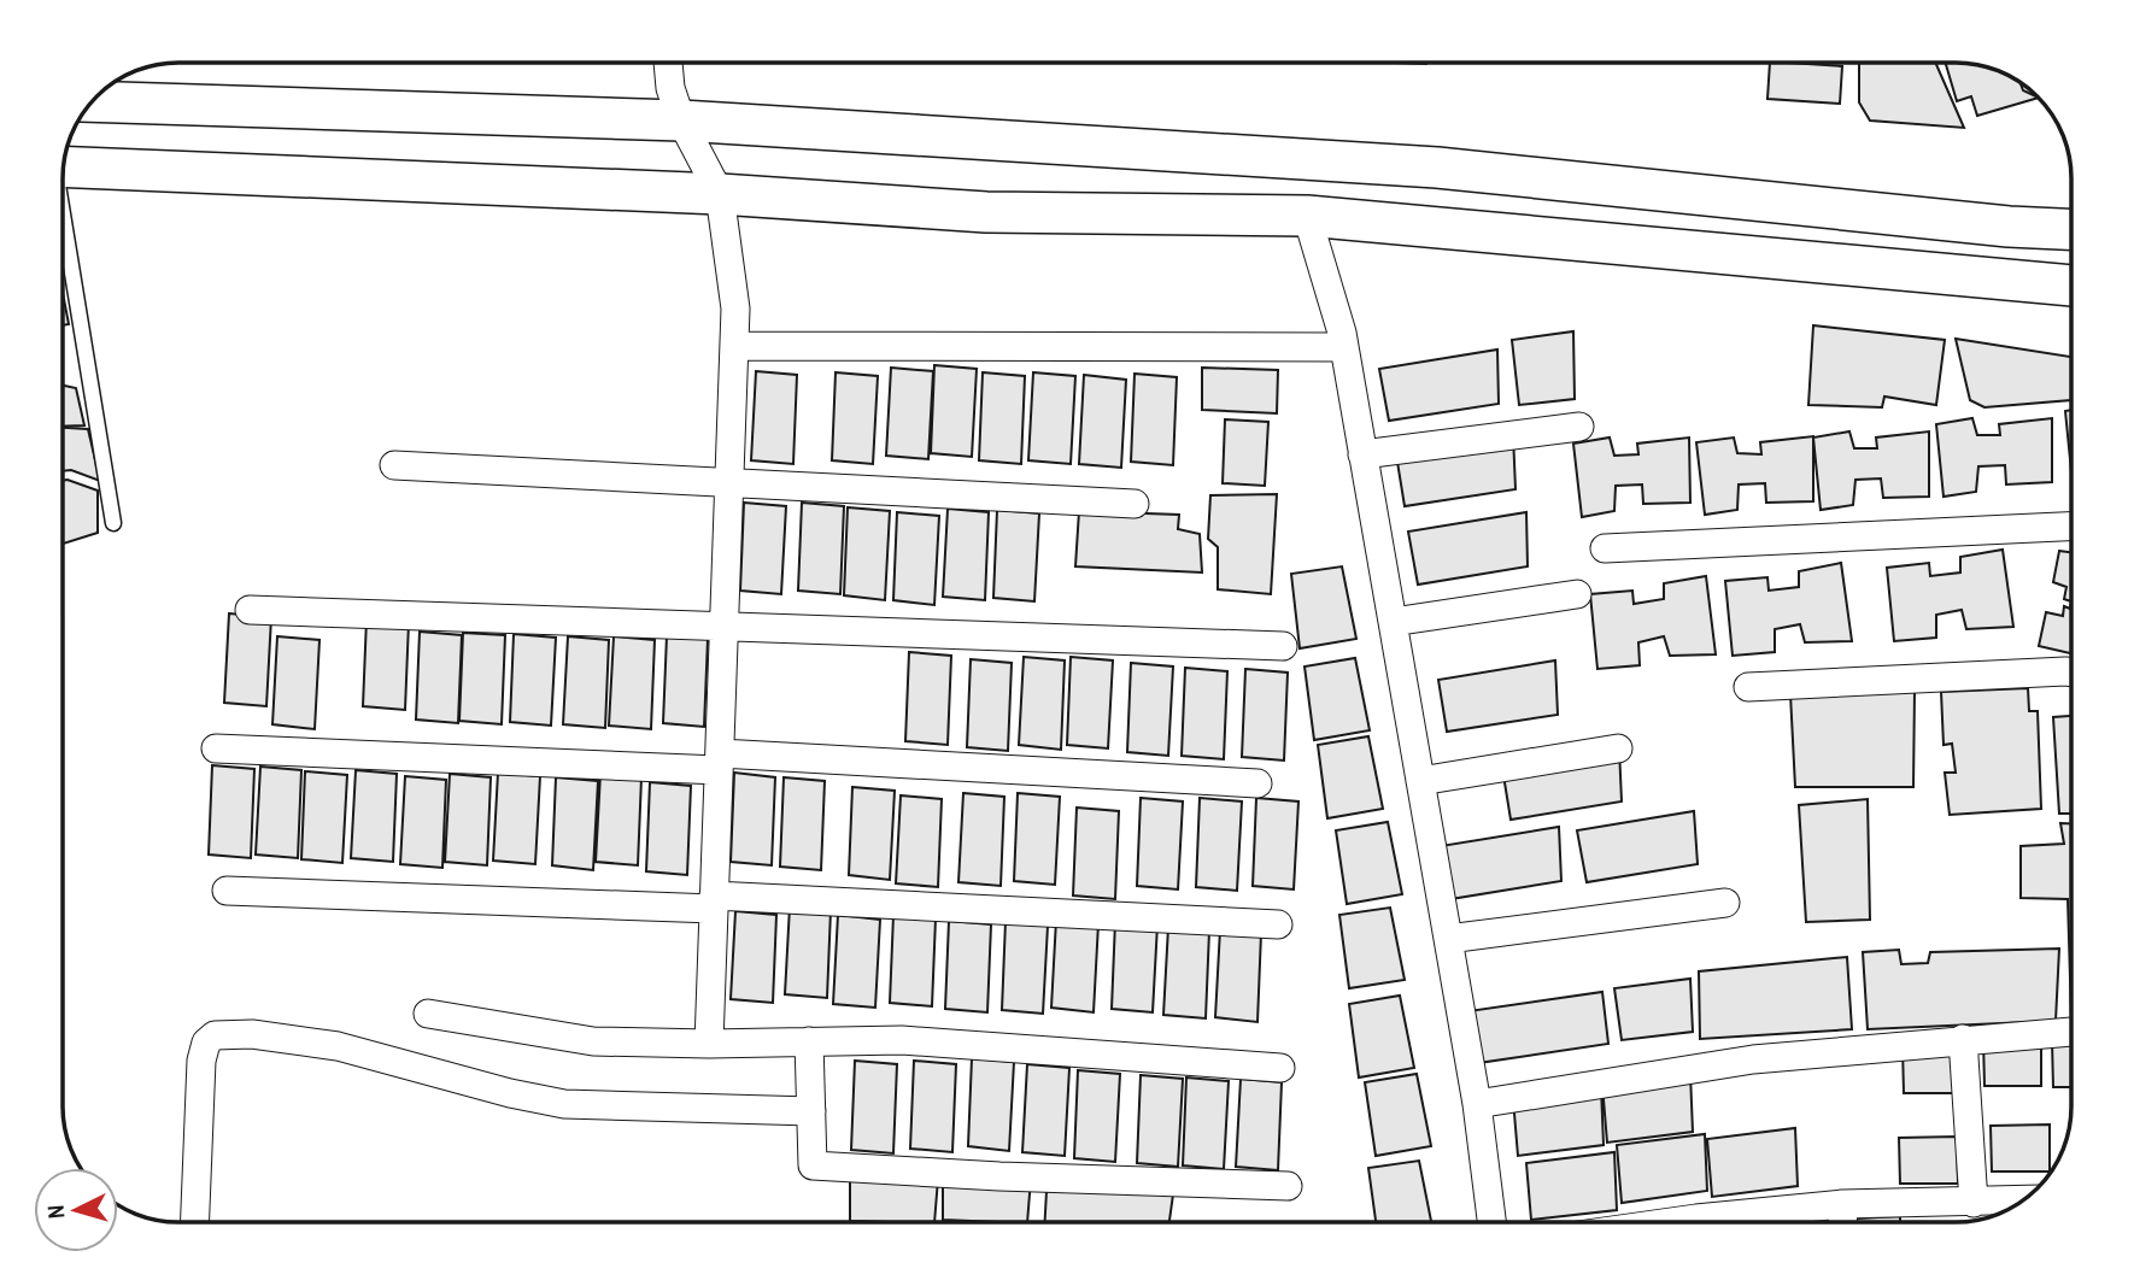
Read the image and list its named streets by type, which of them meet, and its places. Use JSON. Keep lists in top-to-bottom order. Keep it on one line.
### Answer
{"north":"left"}
